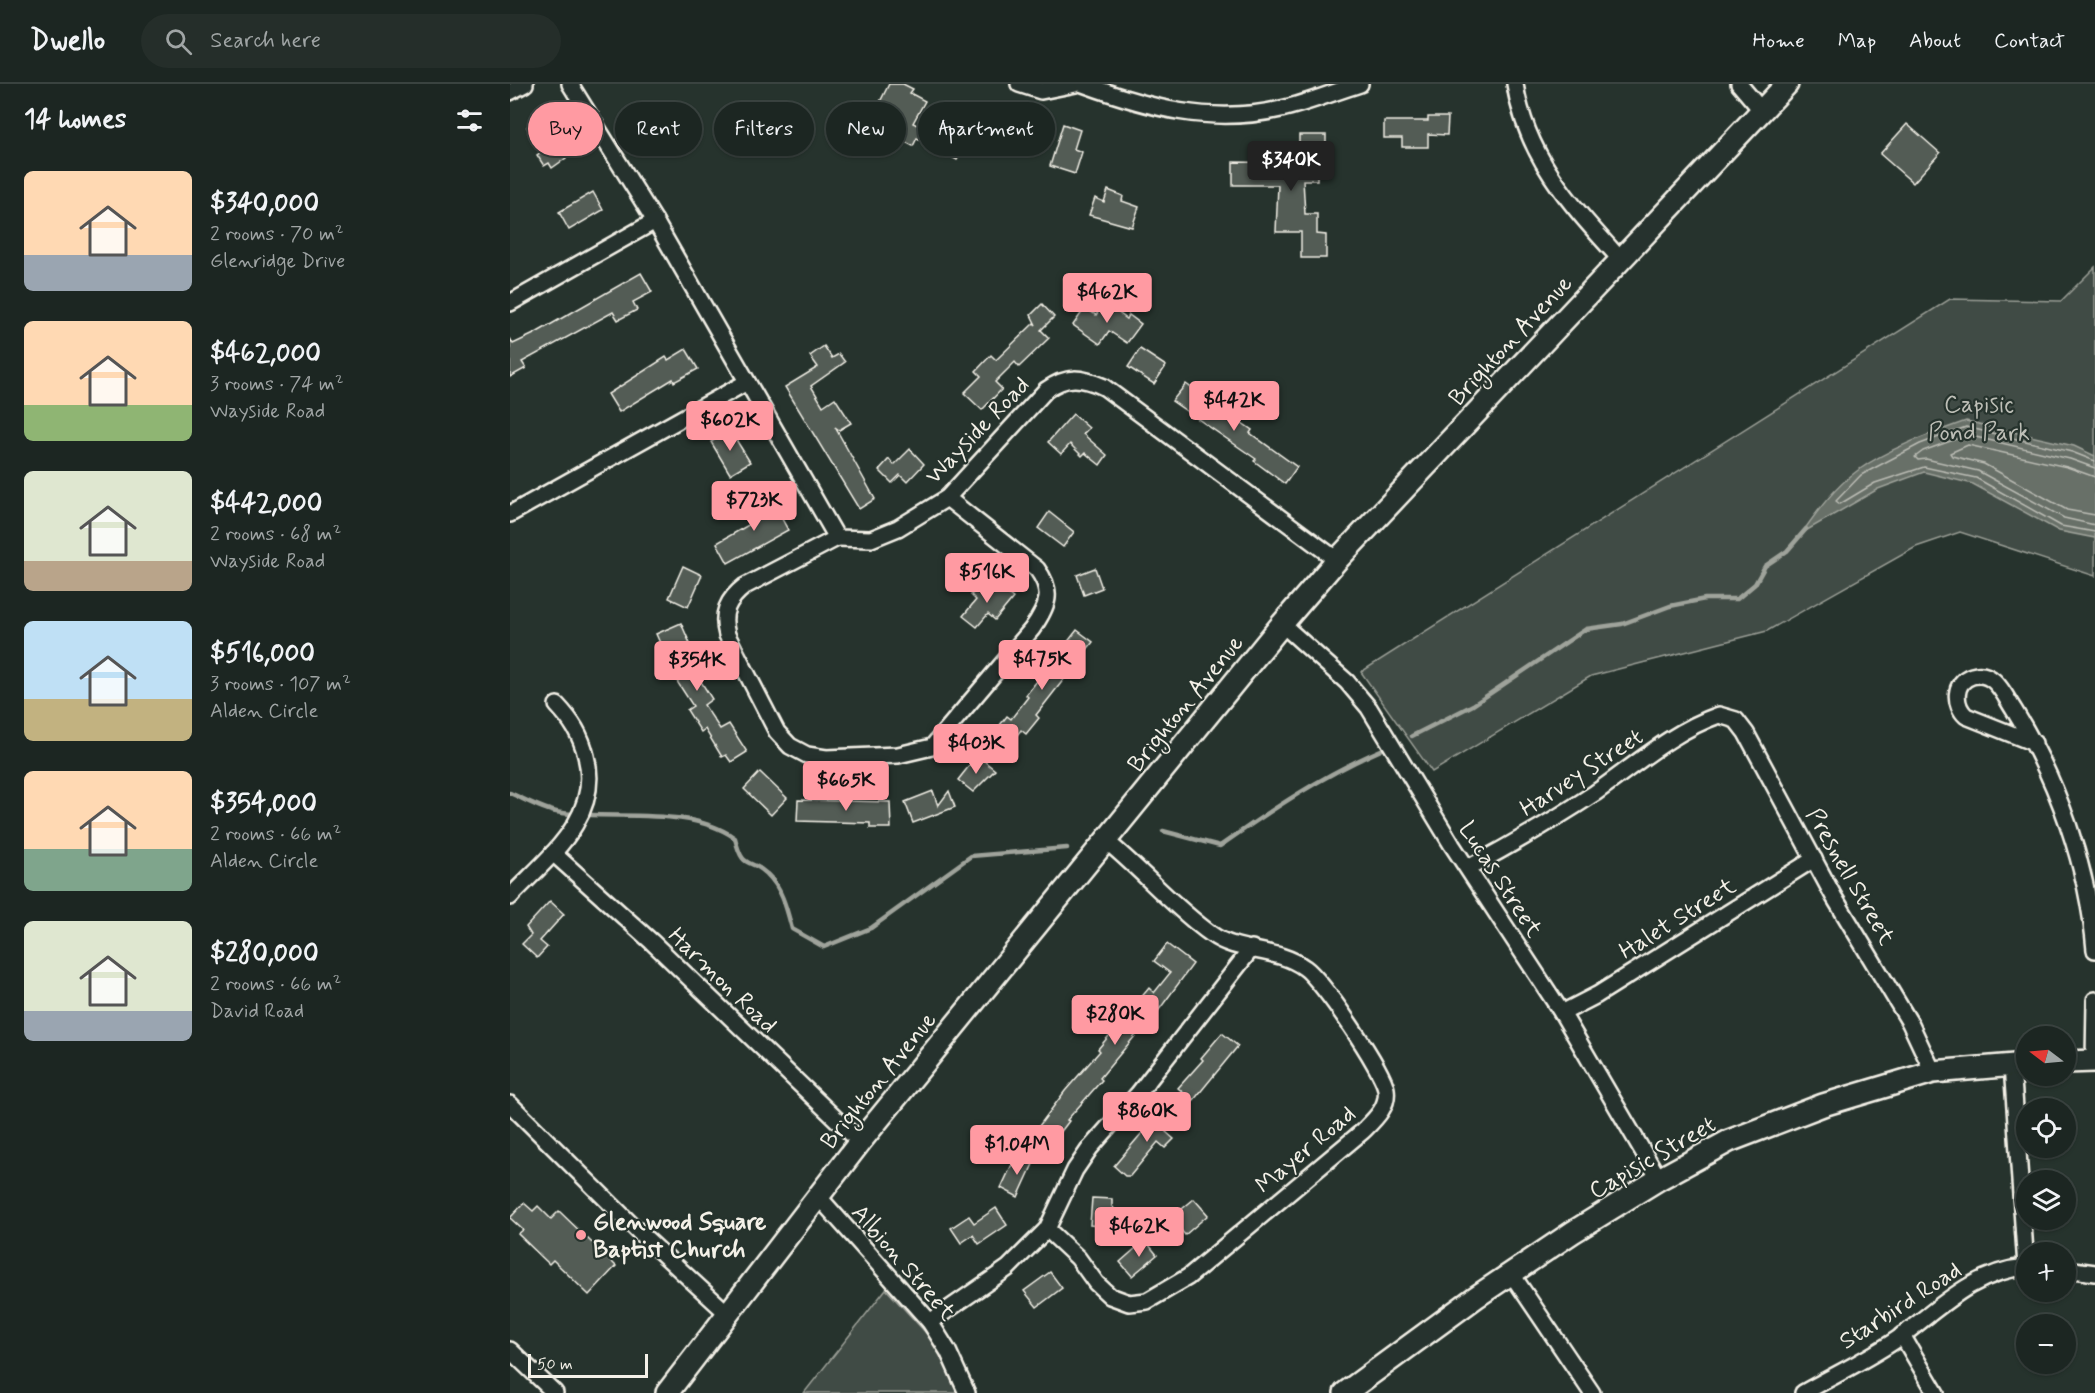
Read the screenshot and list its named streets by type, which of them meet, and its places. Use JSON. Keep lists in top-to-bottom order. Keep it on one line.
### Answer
{"streets":{"main road":["Brighton Avenue","Capisic Street"],"street":["Wayside Road","Harvey Street","Presnell Street","Lucas Street","Halet Street","Harmon Road","Mayer Road","Albion Street","Starbird Road"]},"crossings":[["Brighton Avenue","Wayside Road"],["Brighton Avenue","Lucas Street"],["Brighton Avenue","Harmon Road"],["Brighton Avenue","Mayer Road"],["Brighton Avenue","Albion Street"],["Harvey Street","Presnell Street"],["Harvey Street","Lucas Street"],["Presnell Street","Halet Street"],["Presnell Street","Capisic Street"],["Lucas Street","Halet Street"],["Lucas Street","Capisic Street"]],"parks":["Capisic Pond Park"],"places":["Glenwood Square Baptist Church"],"scale_bar":"50 m","north":"left","page":{"header":"Dwello","search":"Search here","nav":["Home","Map","About","Contact"],"heading":"14 homes","chip":["Buy","Rent","Filters","New","Apartment"],"price":["$340K","$462K","$442K","$602K","$723K","$516K","$475K","$354K","$403K","$665K","$280K","$860K","$1.04M","$462K"],"list":[{"name":"$340,000","note":"2 rooms · 70 m² · Glenridge Drive"},{"name":"$462,000","note":"3 rooms · 74 m² · Wayside Road"},{"name":"$442,000","note":"2 rooms · 68 m² · Wayside Road"},{"name":"$516,000","note":"3 rooms · 107 m² · Alden Circle"},{"name":"$354,000","note":"2 rooms · 66 m² · Alden Circle"},{"name":"$280,000","note":"2 rooms · 66 m² · David Road"}],"map_buttons":["+","−"],"scale":"50 m"}}
